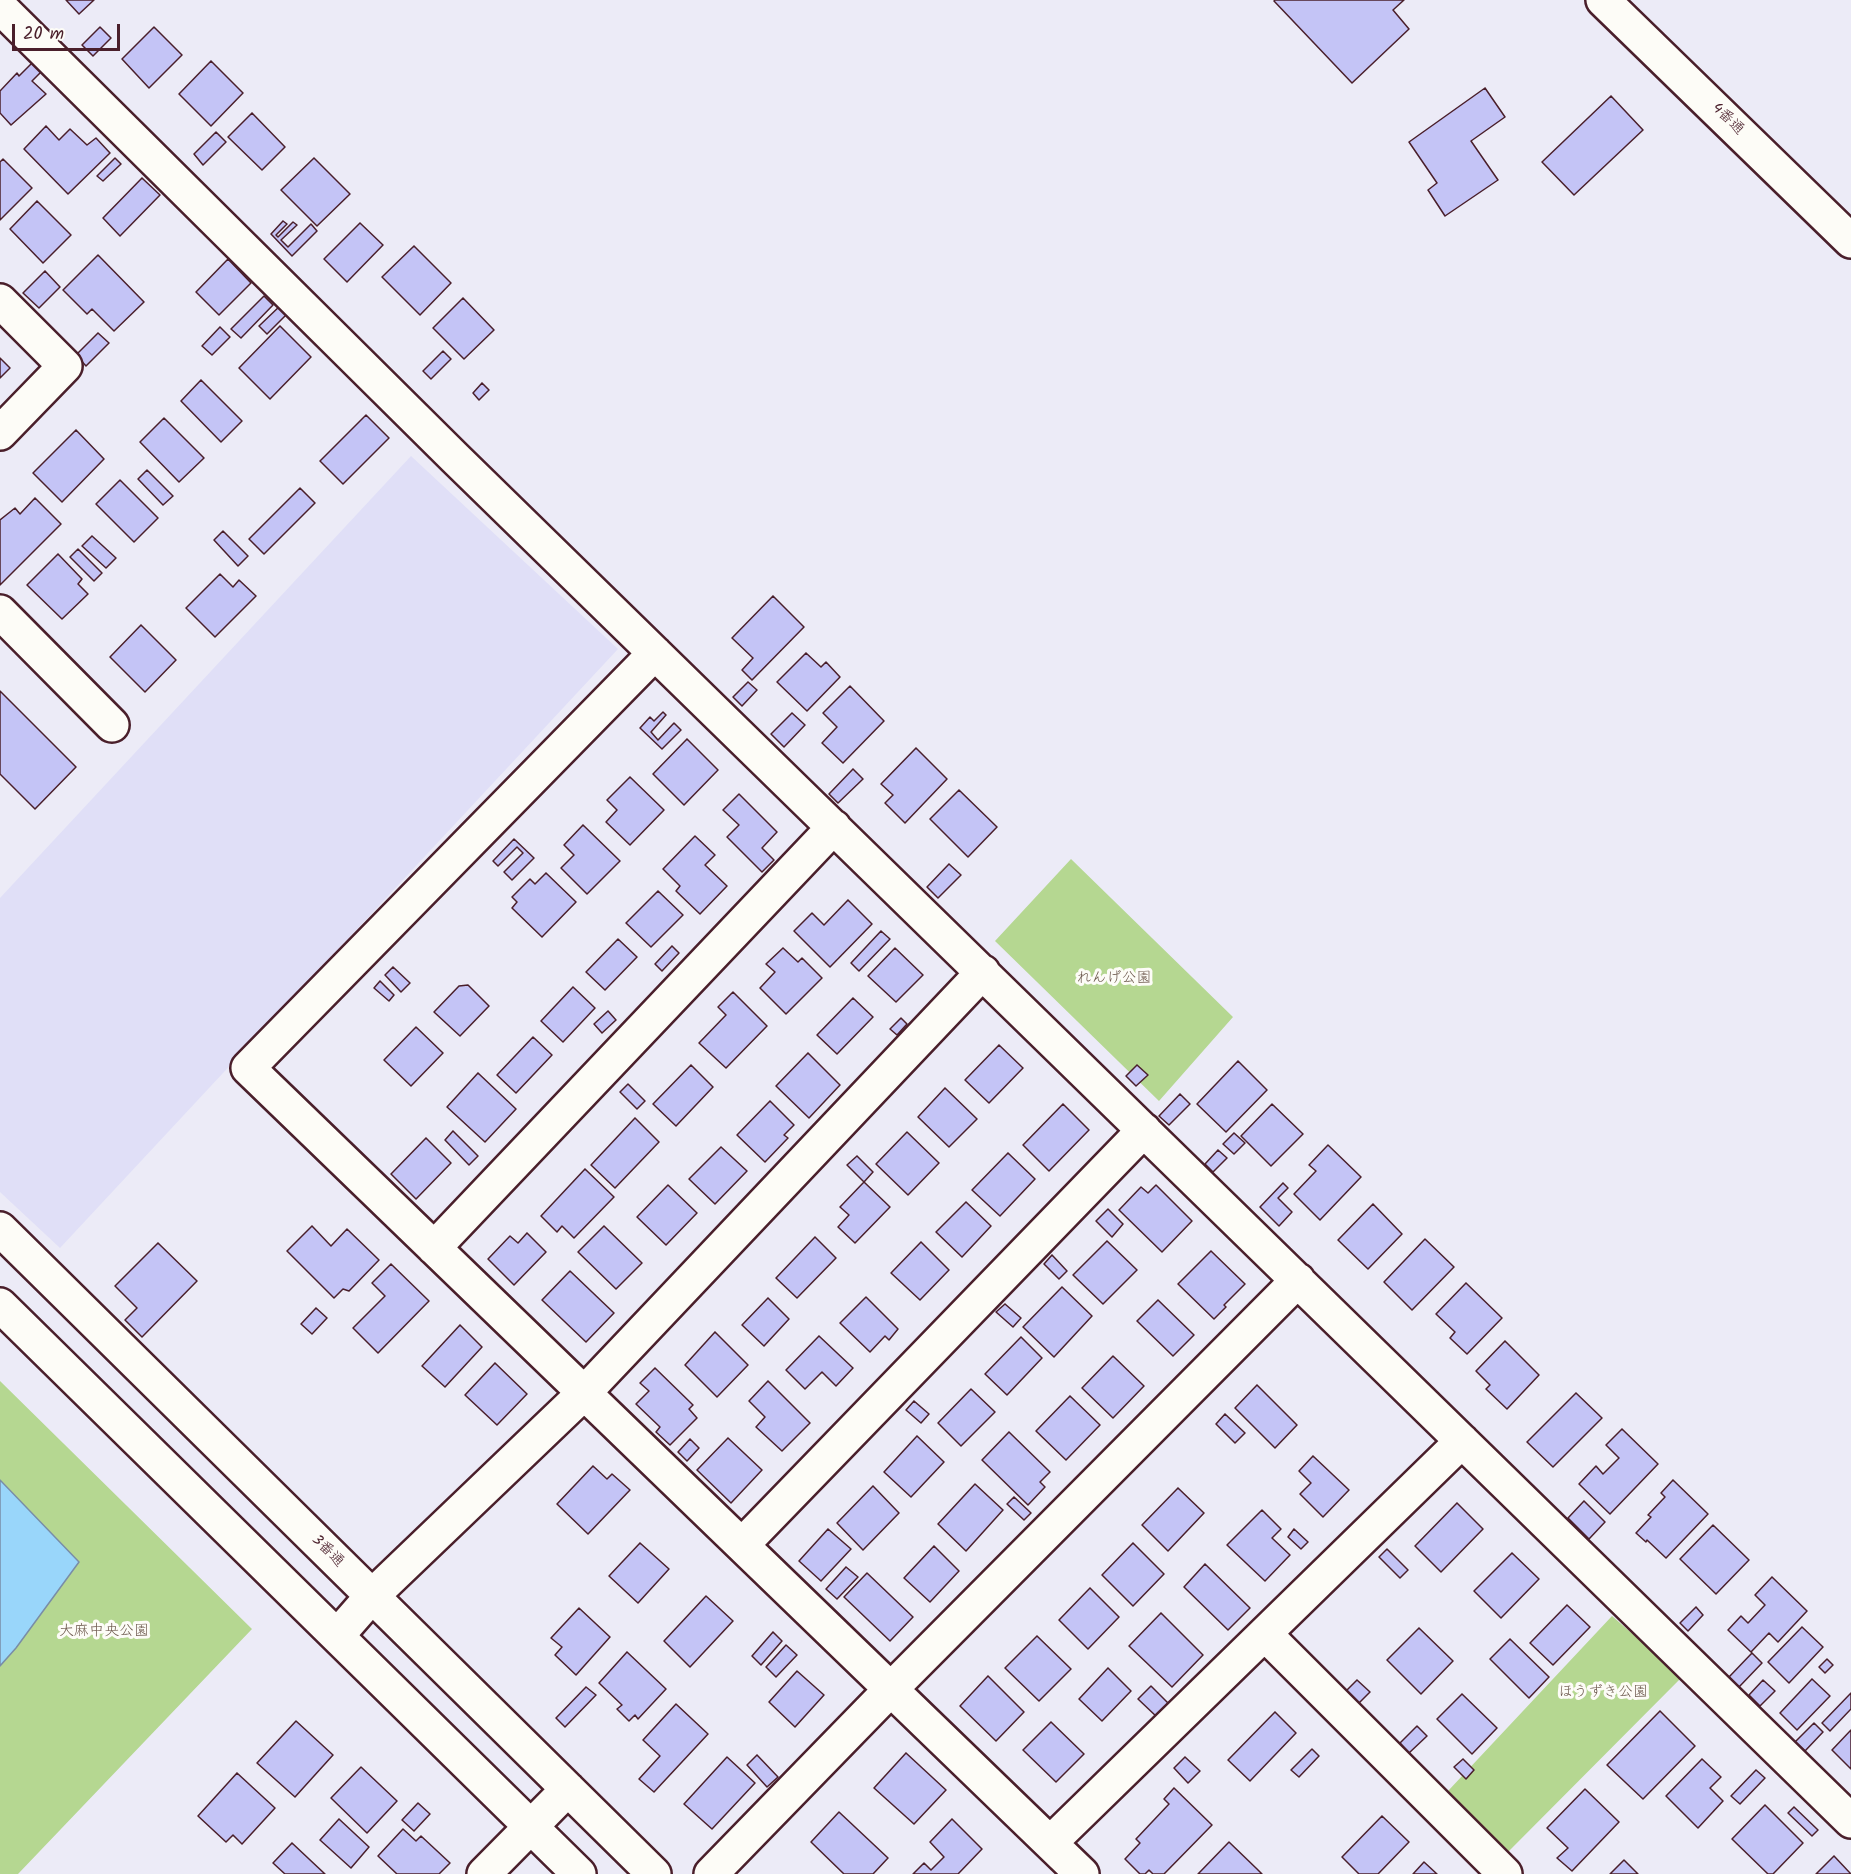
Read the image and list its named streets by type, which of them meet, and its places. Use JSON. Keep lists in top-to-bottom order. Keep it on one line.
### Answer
{"streets":{"street":["4番通","3番通"]},"parks":["れんげ公園","大麻中央公園","ほうずき公園"],"scale_bar":"20 m"}
